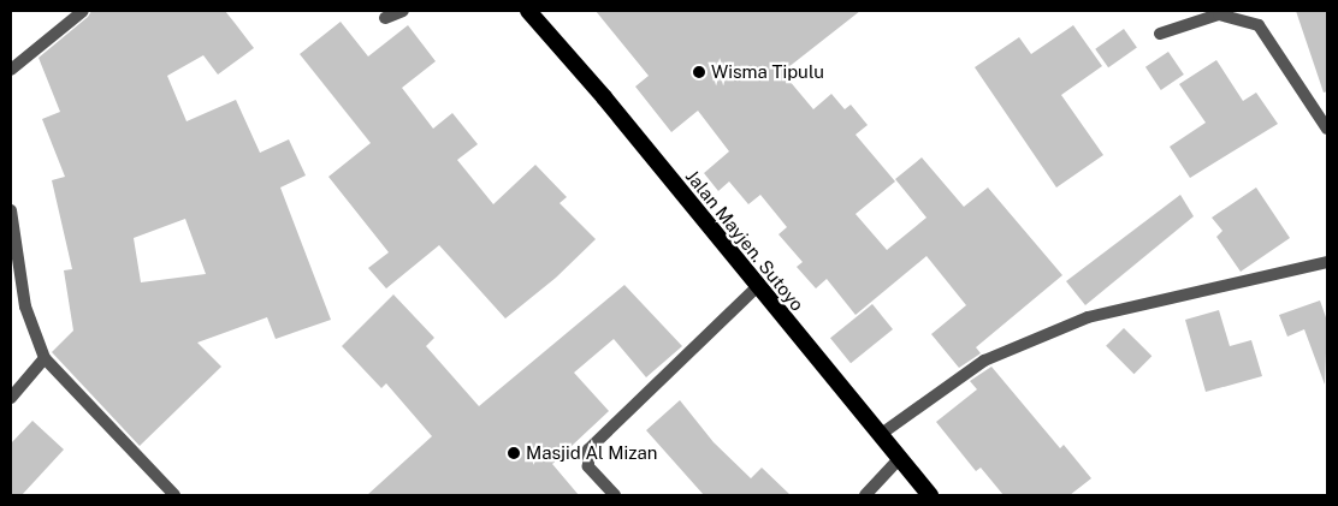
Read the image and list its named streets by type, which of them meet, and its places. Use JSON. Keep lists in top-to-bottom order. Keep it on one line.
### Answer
{"streets":{"highway":["Jalan Mayjen. Sutoyo"]},"places":["Wisma Tipulu","Masjid Al Mizan"]}
